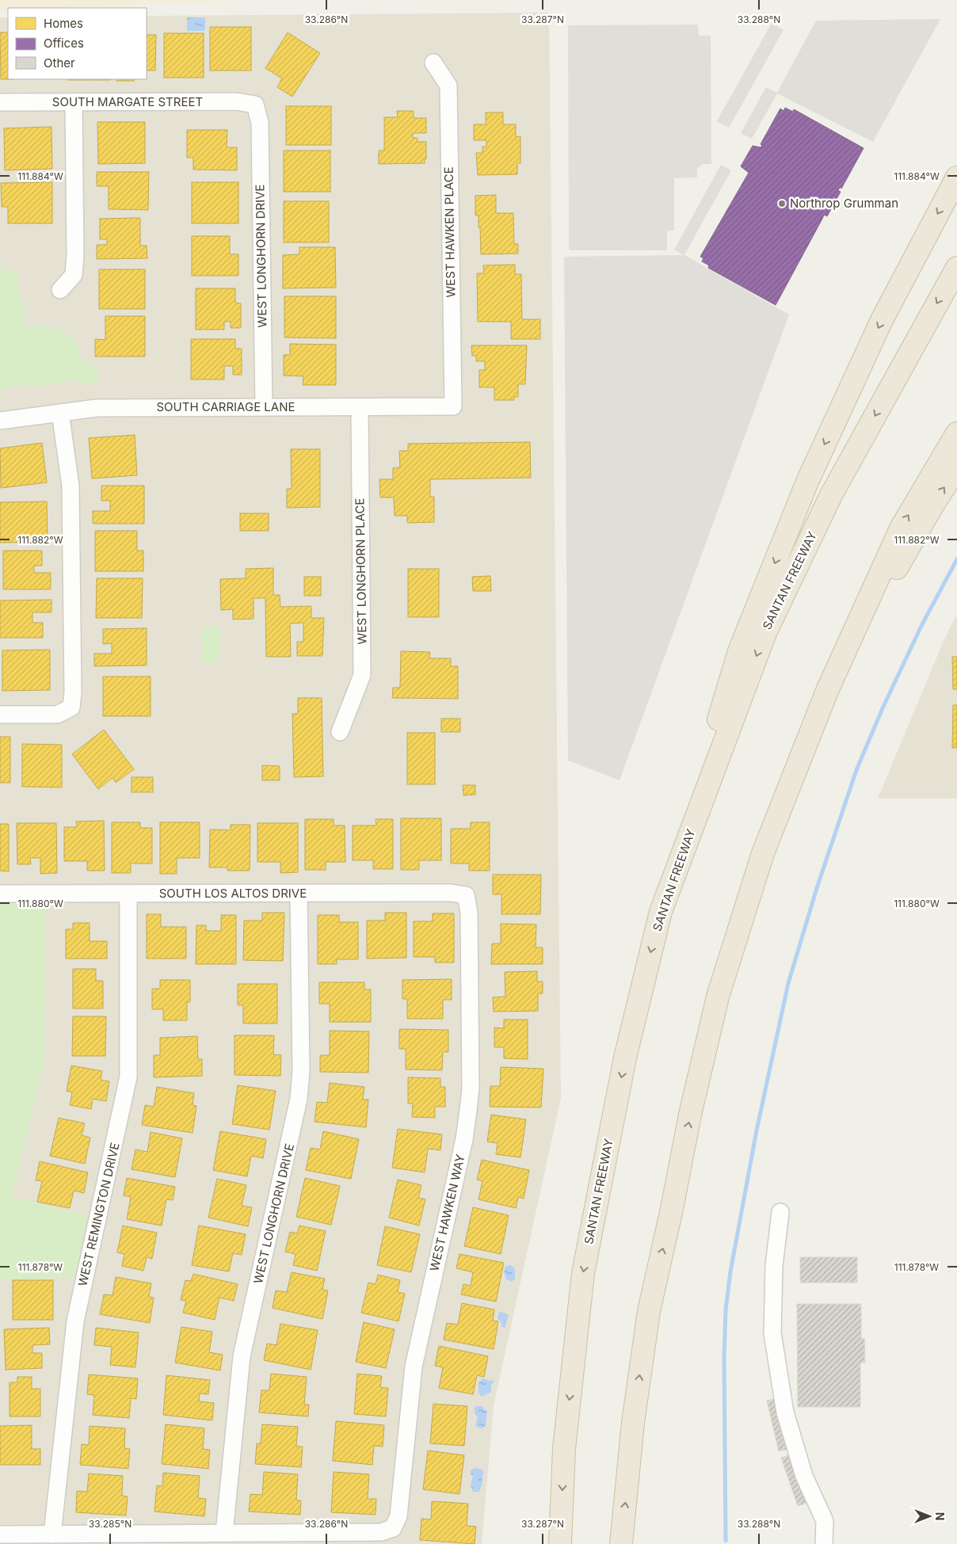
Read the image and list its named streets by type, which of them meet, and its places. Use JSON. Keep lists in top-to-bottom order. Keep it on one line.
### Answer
{"streets":{"highway":["SANTAN FREEWAY"],"street":["SOUTH MARGATE STREET","WEST HAWKEN PLACE","WEST LONGHORN DRIVE","SOUTH CARRIAGE LANE","WEST LONGHORN PLACE","SOUTH LOS ALTOS DRIVE","WEST HAWKEN WAY","WEST REMINGTON DRIVE"]},"crossings":[["SOUTH MARGATE STREET","WEST LONGHORN DRIVE"],["WEST HAWKEN PLACE","SOUTH CARRIAGE LANE"],["WEST LONGHORN DRIVE","SOUTH CARRIAGE LANE"],["WEST LONGHORN DRIVE","SOUTH LOS ALTOS DRIVE"],["WEST LONGHORN DRIVE","WEST HAWKEN WAY"],["SOUTH CARRIAGE LANE","WEST LONGHORN PLACE"],["SOUTH LOS ALTOS DRIVE","WEST HAWKEN WAY"],["SOUTH LOS ALTOS DRIVE","WEST REMINGTON DRIVE"]],"places":["Northrop Grumman"],"legend":["Homes","Offices","Other"],"north":"right","coordinates":["33.286°N","33.287°N","33.288°N","111.884°W","111.882°W","111.880°W","111.878°W","33.285°N"]}
